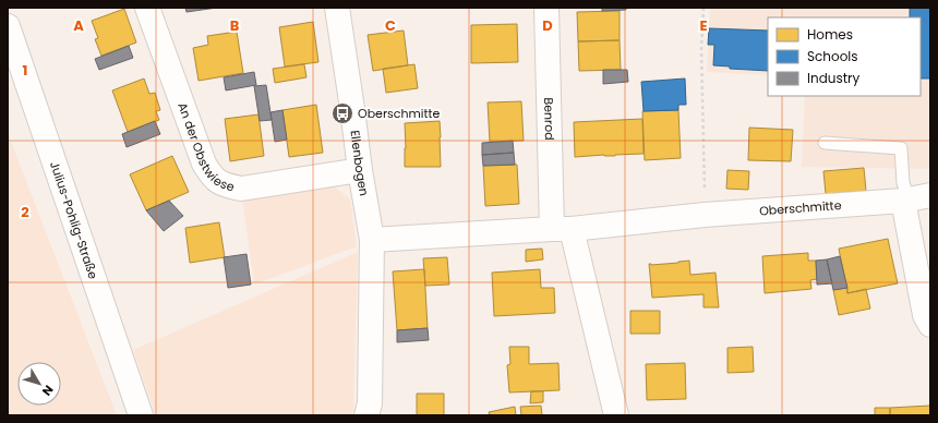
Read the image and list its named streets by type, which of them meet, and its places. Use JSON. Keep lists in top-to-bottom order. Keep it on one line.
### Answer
{"streets":{"street":["Benrod","An der Obstwiese","Ellenbogen","Oberschmitte","Julius-Pohlig-Straße"]},"crossings":[["Benrod","Oberschmitte"],["An der Obstwiese","Ellenbogen"],["Ellenbogen","Oberschmitte"]],"places":{"bus stop":["Oberschmitte"]},"legend":["Homes","Schools","Industry"],"north":"bottom right","grid":{"columns":["A","B","C","D","E"],"rows":["1","2"]}}
